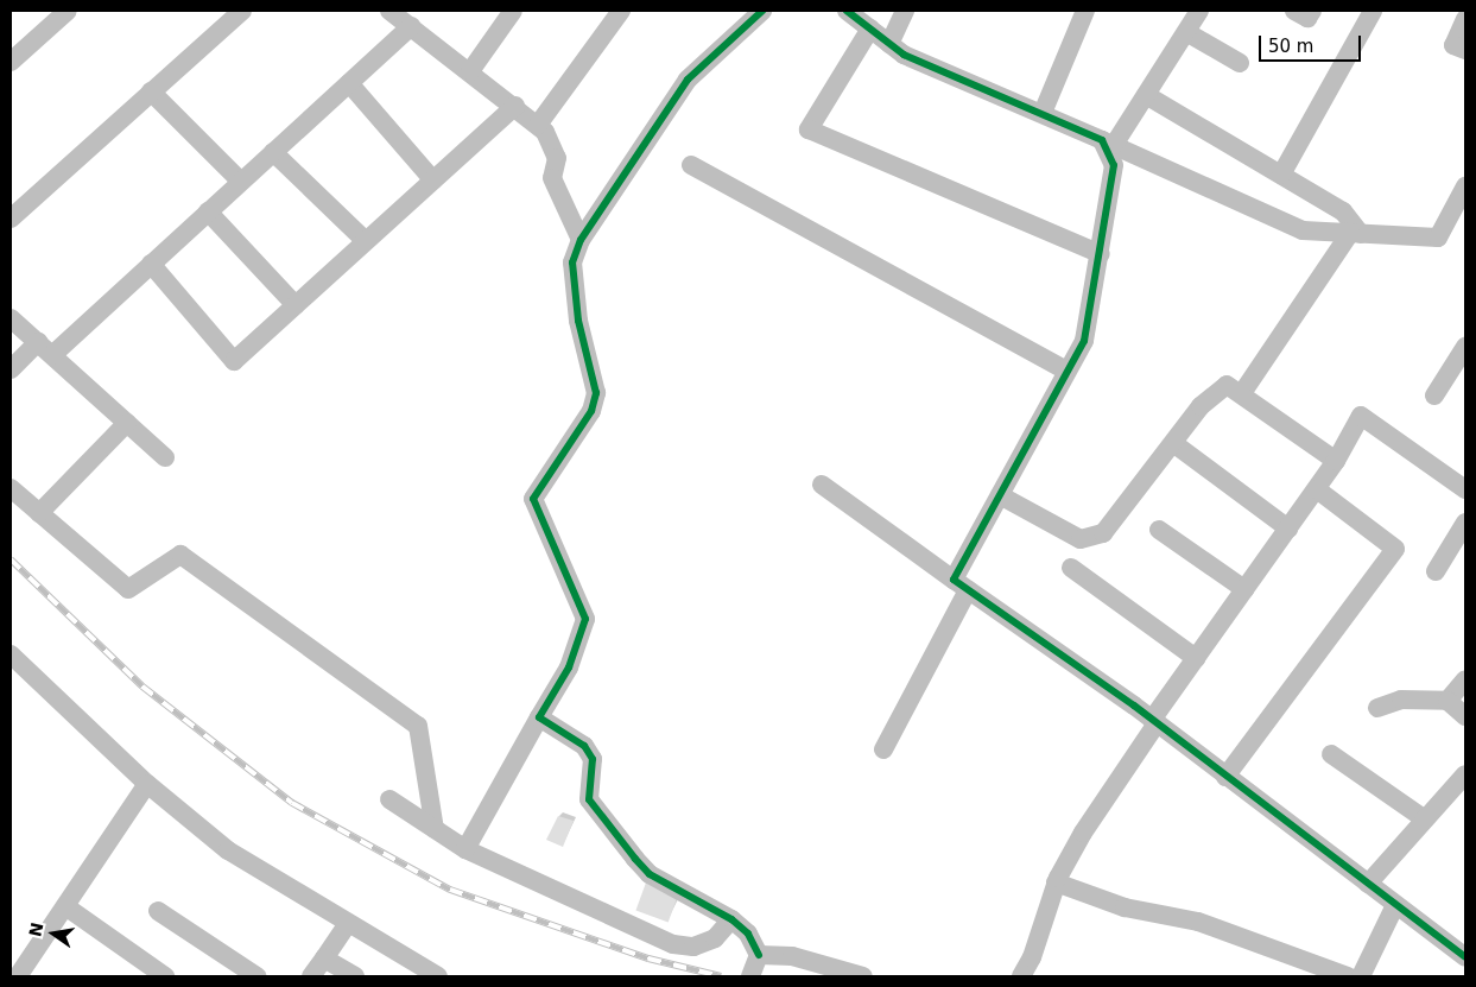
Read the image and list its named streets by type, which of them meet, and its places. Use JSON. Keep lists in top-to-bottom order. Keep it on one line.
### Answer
{"scale_bar":"50 m","north":"left"}
